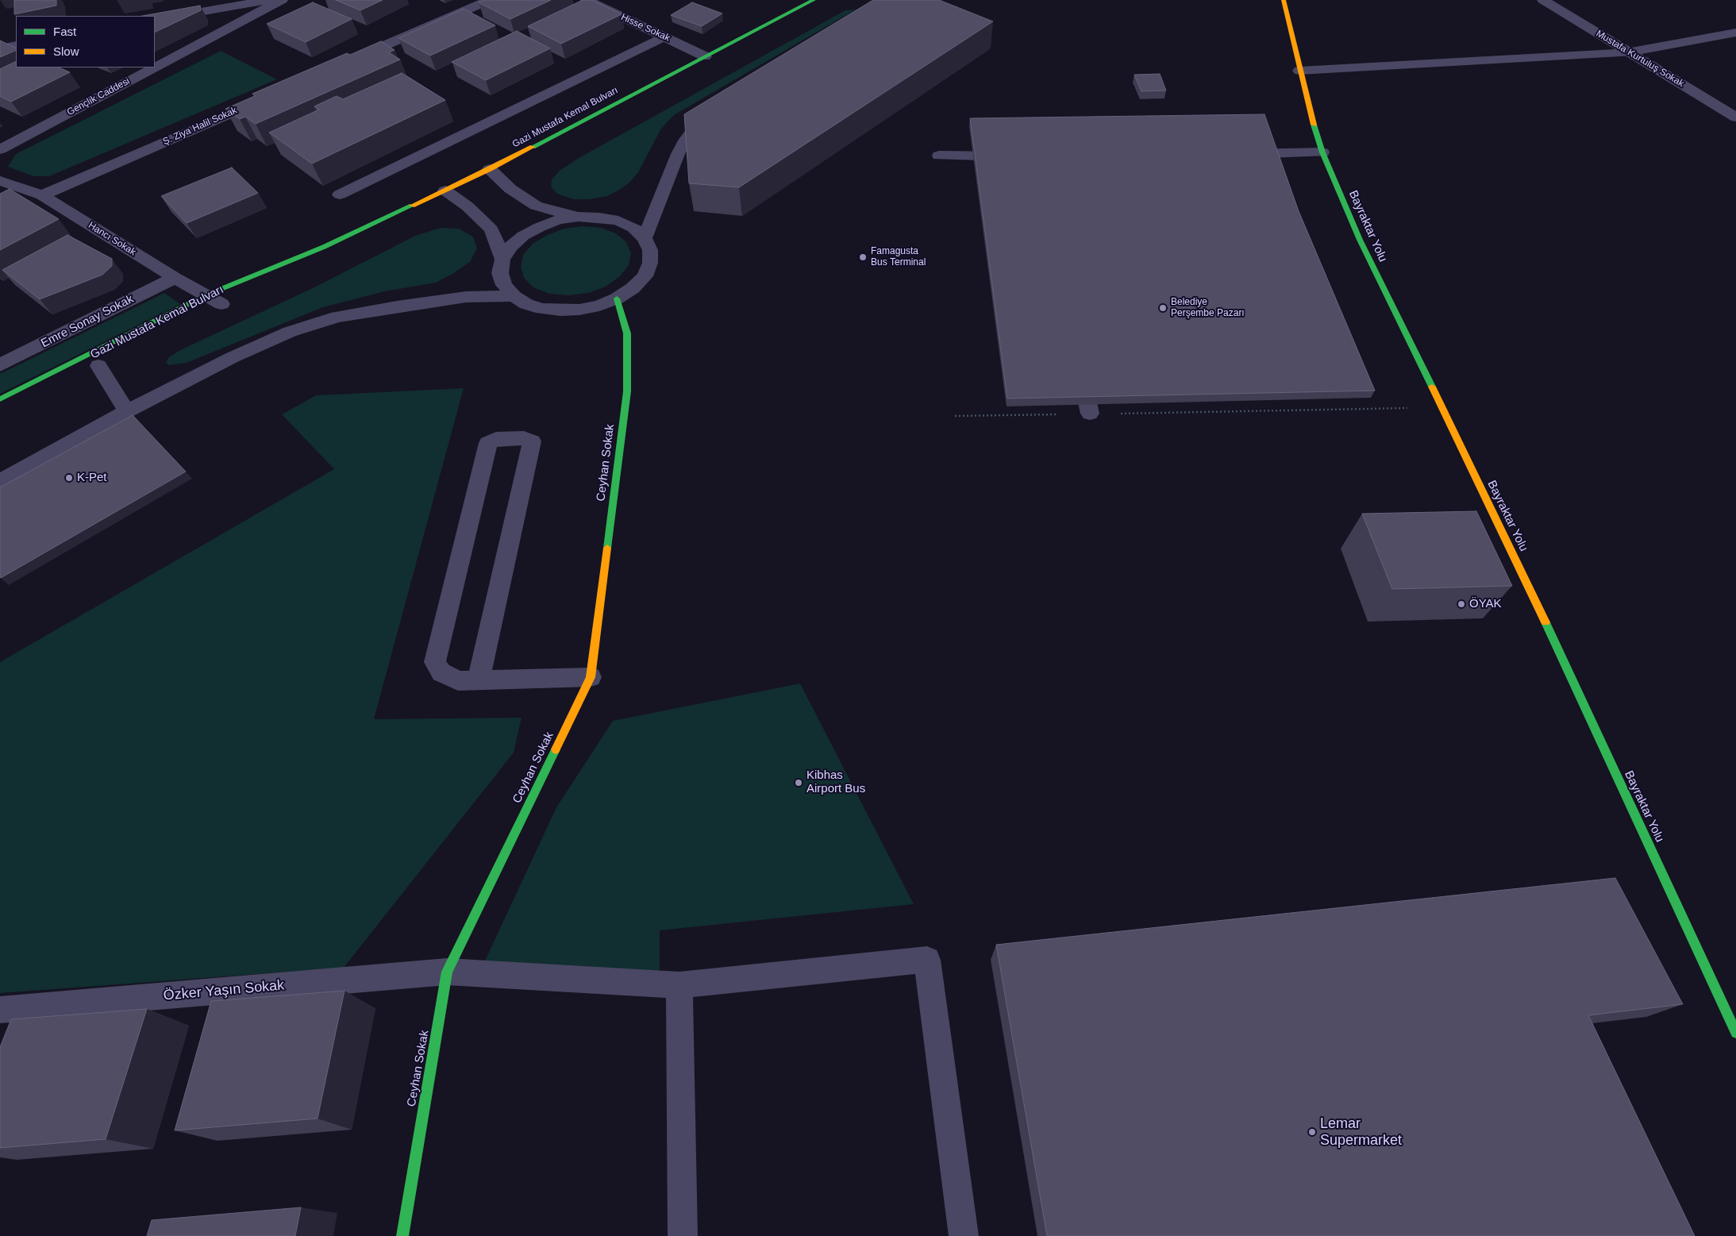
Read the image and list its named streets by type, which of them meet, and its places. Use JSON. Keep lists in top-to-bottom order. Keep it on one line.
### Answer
{"streets":{"street":["Hisse Sokak","Mustafa Kurtuluş Sokak","Gençlik Caddesi","Gazi Mustafa Kemal Bulvarı","Ş. Ziya Halil Sokak","Bayraktar Yolu","Hancı Sokak","Emre Sonay Sokak","Ceyhan Sokak","Özker Yaşın Sokak"]},"crossings":[["Hisse Sokak","Gazi Mustafa Kemal Bulvarı"],["Gazi Mustafa Kemal Bulvarı","Hancı Sokak"],["Ş. Ziya Halil Sokak","Hancı Sokak"],["Hancı Sokak","Emre Sonay Sokak"],["Ceyhan Sokak","Özker Yaşın Sokak"]],"places":["Famagusta Bus Terminal","Belediye Perşembe Pazarı","K-Pet","ÖYAK","Kibhas Airport Bus","Lemar Supermarket"],"legend":["Fast","Slow"]}
